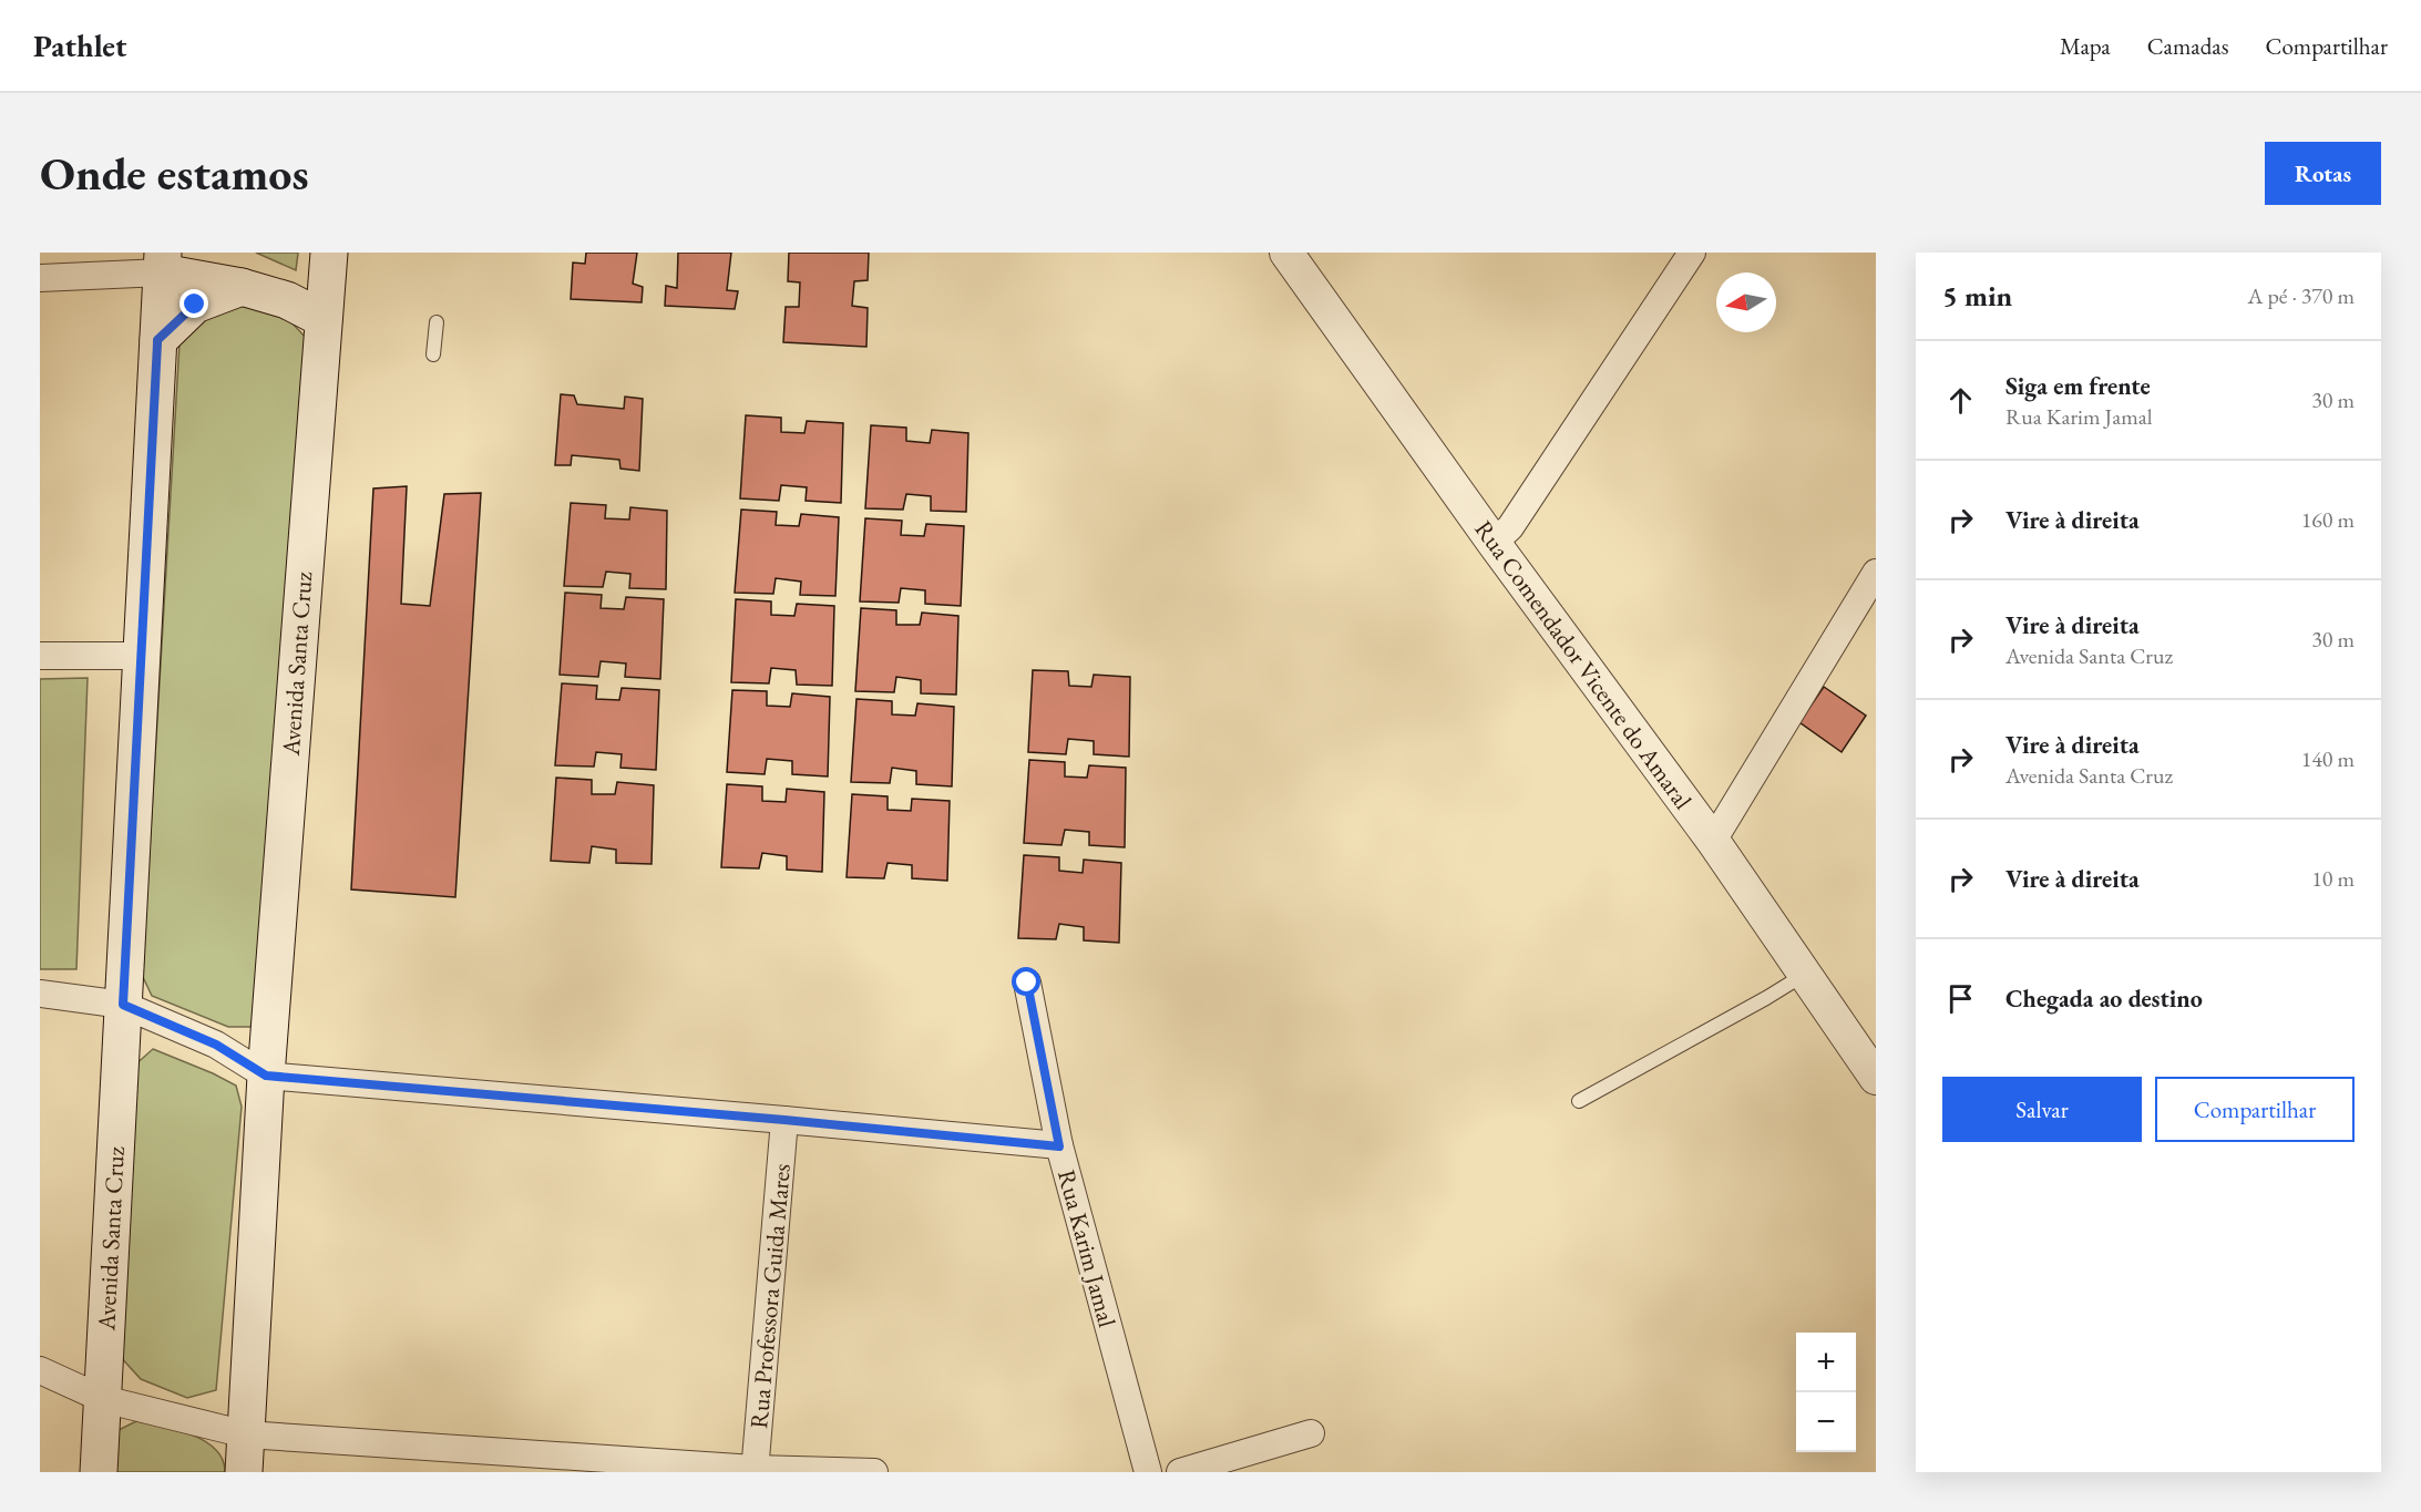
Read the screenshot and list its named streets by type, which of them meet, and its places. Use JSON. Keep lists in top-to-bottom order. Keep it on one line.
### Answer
{"streets":{"main road":["Avenida Santa Cruz"],"street":["Rua Comendador Vicente do Amaral","Rua Karim Jamal","Rua Professora Guida Mares"]},"north":"left","page":{"header":"Pathlet","nav":["Mapa","Camadas","Compartilhar"],"buttons":["Rotas",["Salvar","Compartilhar"]],"title":"Onde estamos","heading":["5 min","A pé · 370 m"],"list":[["Siga em frente","Rua Karim Jamal","30 m"],["Vire à direita","160 m"],["Vire à direita","Avenida Santa Cruz","30 m"],["Vire à direita","Avenida Santa Cruz","140 m"],["Vire à direita","10 m"],"Chegada ao destino"],"map_buttons":["+","−"]}}
